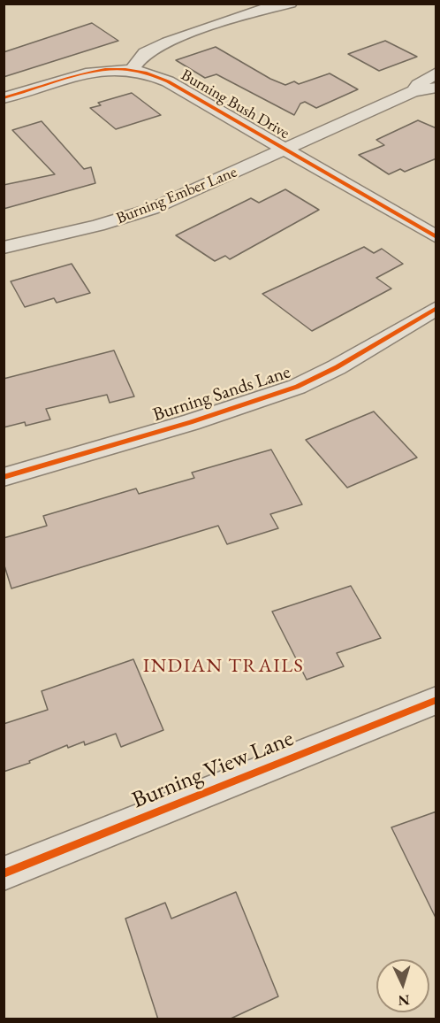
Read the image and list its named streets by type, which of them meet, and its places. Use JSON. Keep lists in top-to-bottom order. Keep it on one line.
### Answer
{"streets":{"street":["Burning Bush Drive","Burning Ember Lane","Burning Sands Lane","Burning View Lane"]},"crossings":[["Burning Bush Drive","Burning Ember Lane"]],"districts":["INDIAN TRAILS"],"north":"bottom"}
